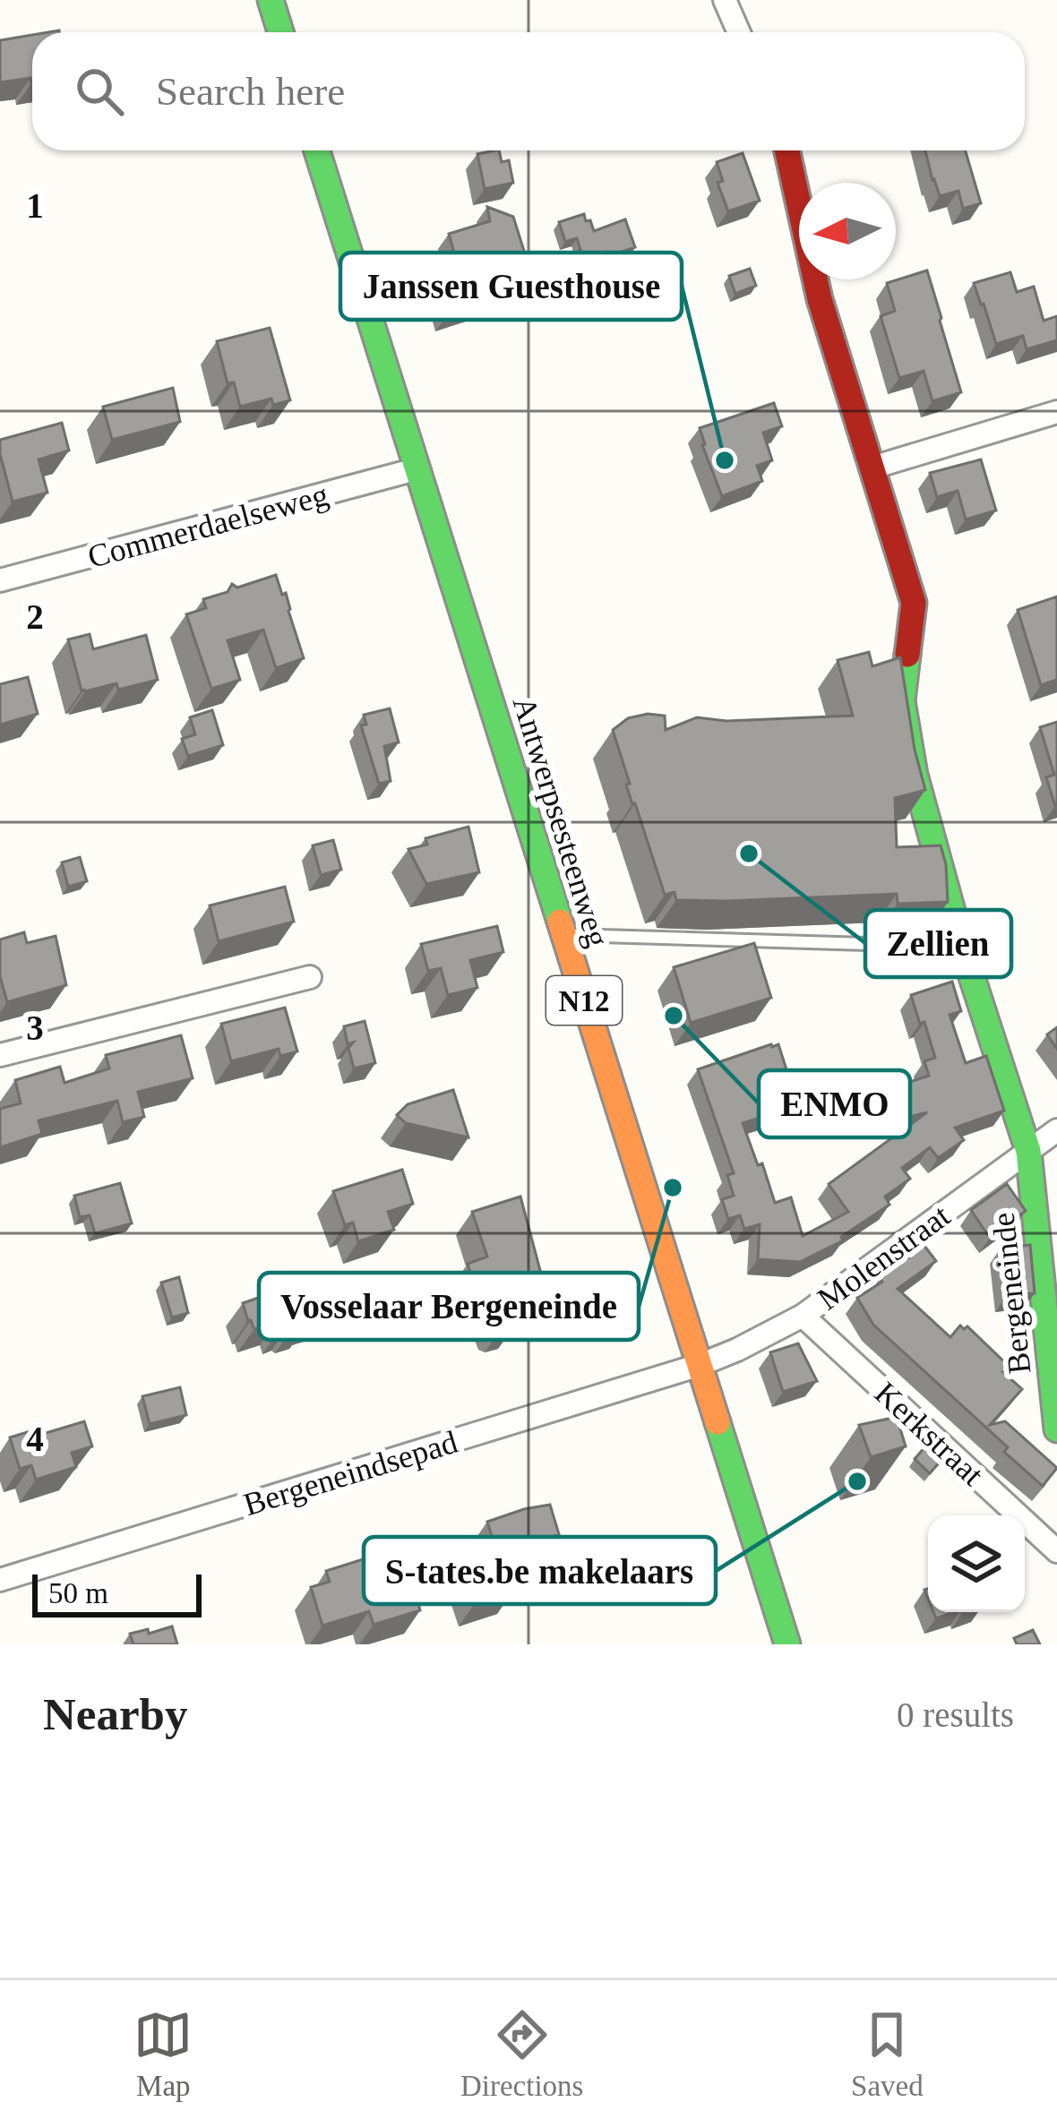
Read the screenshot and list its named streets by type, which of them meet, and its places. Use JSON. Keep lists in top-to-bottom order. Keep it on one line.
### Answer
{"streets":{"main road":["Antwerpsesteenweg","N12","Bergeneinde"],"street":["Commerdaelseweg","Molenstraat","Kerkstraat","Bergeneindsepad"]},"crossings":[["Commerdaelseweg","Antwerpsesteenweg"],["Antwerpsesteenweg","Molenstraat"],["Antwerpsesteenweg","Bergeneindsepad"],["Molenstraat","Bergeneinde"],["Molenstraat","Kerkstraat"],["Molenstraat","Bergeneindsepad"]],"places":["Janssen Guesthouse","Zellien","ENMO","Vosselaar Bergeneinde","S-tates.be makelaars"],"scale_bar":"50 m","north":"left","page":{"search":"Search here","scale":"50 m","heading":["Nearby","0 results"],"nav":["Map","Directions","Saved"]},"grid":{"rows":["1","2","3","4"]}}
